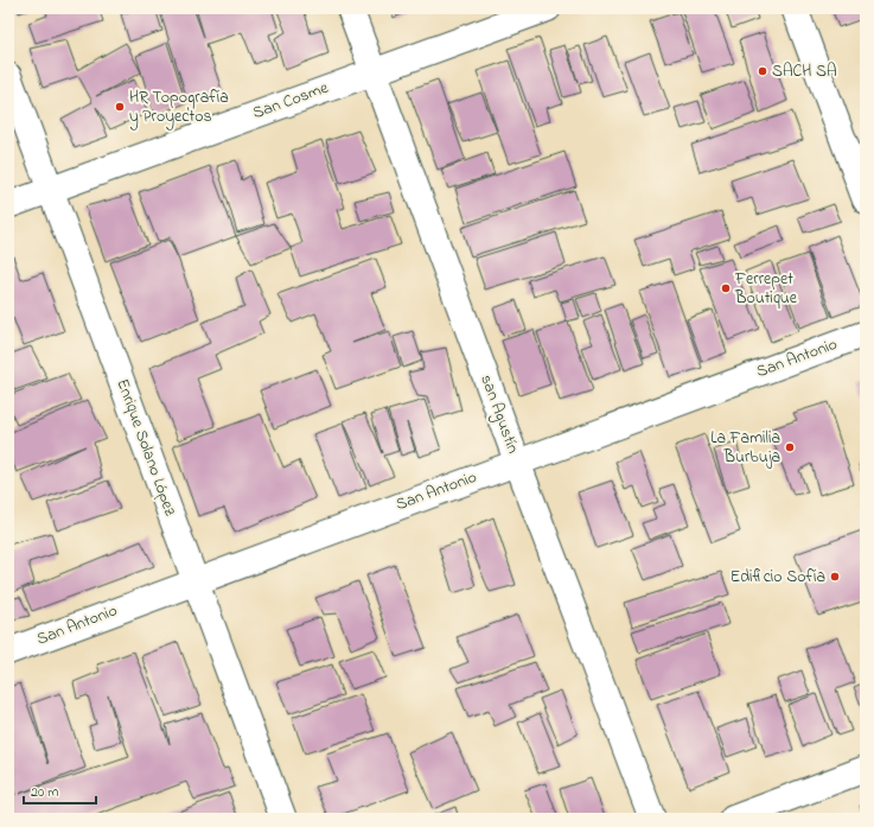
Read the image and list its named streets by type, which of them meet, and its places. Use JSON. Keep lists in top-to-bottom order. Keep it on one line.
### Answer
{"streets":{"street":["San Cosme","San Antonio","san Agustín","Enrique Solano López"]},"crossings":[["San Cosme","san Agustín"],["San Cosme","Enrique Solano López"],["San Antonio","san Agustín"],["San Antonio","Enrique Solano López"]],"places":["SACH SA","HR Topografía y Proyectos","Ferrepet Boutique","La Familia Burbuja","Edificio Sofía"],"scale_bar":"20 m"}
